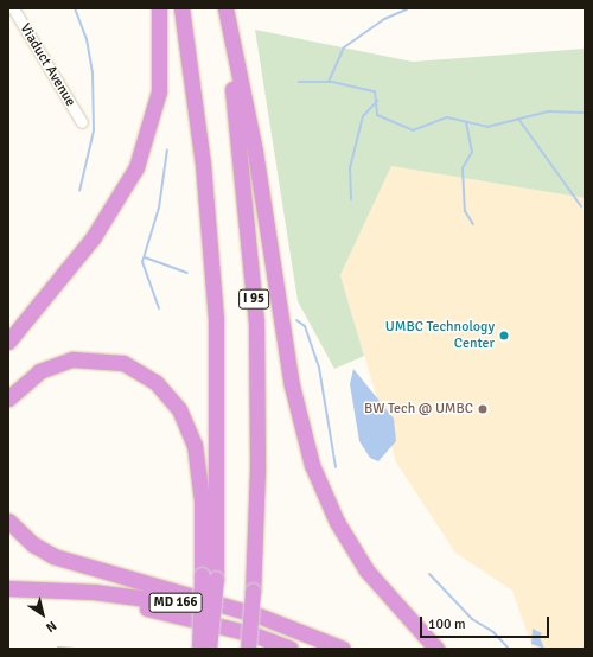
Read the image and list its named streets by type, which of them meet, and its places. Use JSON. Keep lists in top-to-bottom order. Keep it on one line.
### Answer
{"streets":{"highway":["I 95","MD 166"],"street":["Viaduct Avenue"]},"places":["UMBC Technology Center","BW Tech @ UMBC"],"scale_bar":"100 m","north":"bottom right"}
